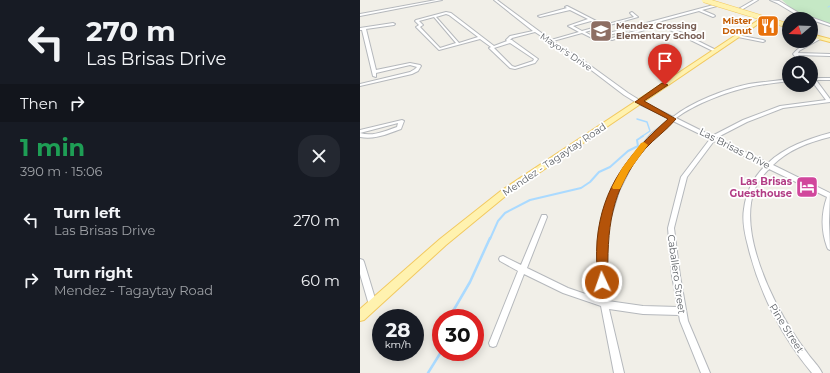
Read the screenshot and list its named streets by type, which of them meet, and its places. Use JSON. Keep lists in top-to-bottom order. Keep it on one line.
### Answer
{"streets":{"main road":["Mendez - Tagaytay Road"],"street":["Mayor's Drive","Las Brisas Drive","Caballero Street","Pine Street"]},"crossings":[["Mayor's Drive","Las Brisas Drive"],["Mayor's Drive","Mendez - Tagaytay Road"],["Las Brisas Drive","Mendez - Tagaytay Road"],["Las Brisas Drive","Caballero Street"],["Las Brisas Drive","Pine Street"]],"places":{"restaurant":["Mister Donut"],"school or university":["Mendez Crossing Elementary School"],"hotel":["Las Brisas Guesthouse"]},"north":"left","page":{"turn":["270 m","Las Brisas Drive"],"then":"Then","heading":["1 min","390 m · 15:06"],"list":[{"name":"Turn left","note":"Las Brisas Drive","value":"270 m"},{"name":"Turn right","note":"Mendez - Tagaytay Road","value":"60 m"}],"speed":"28 km/h","limit":"30"}}
